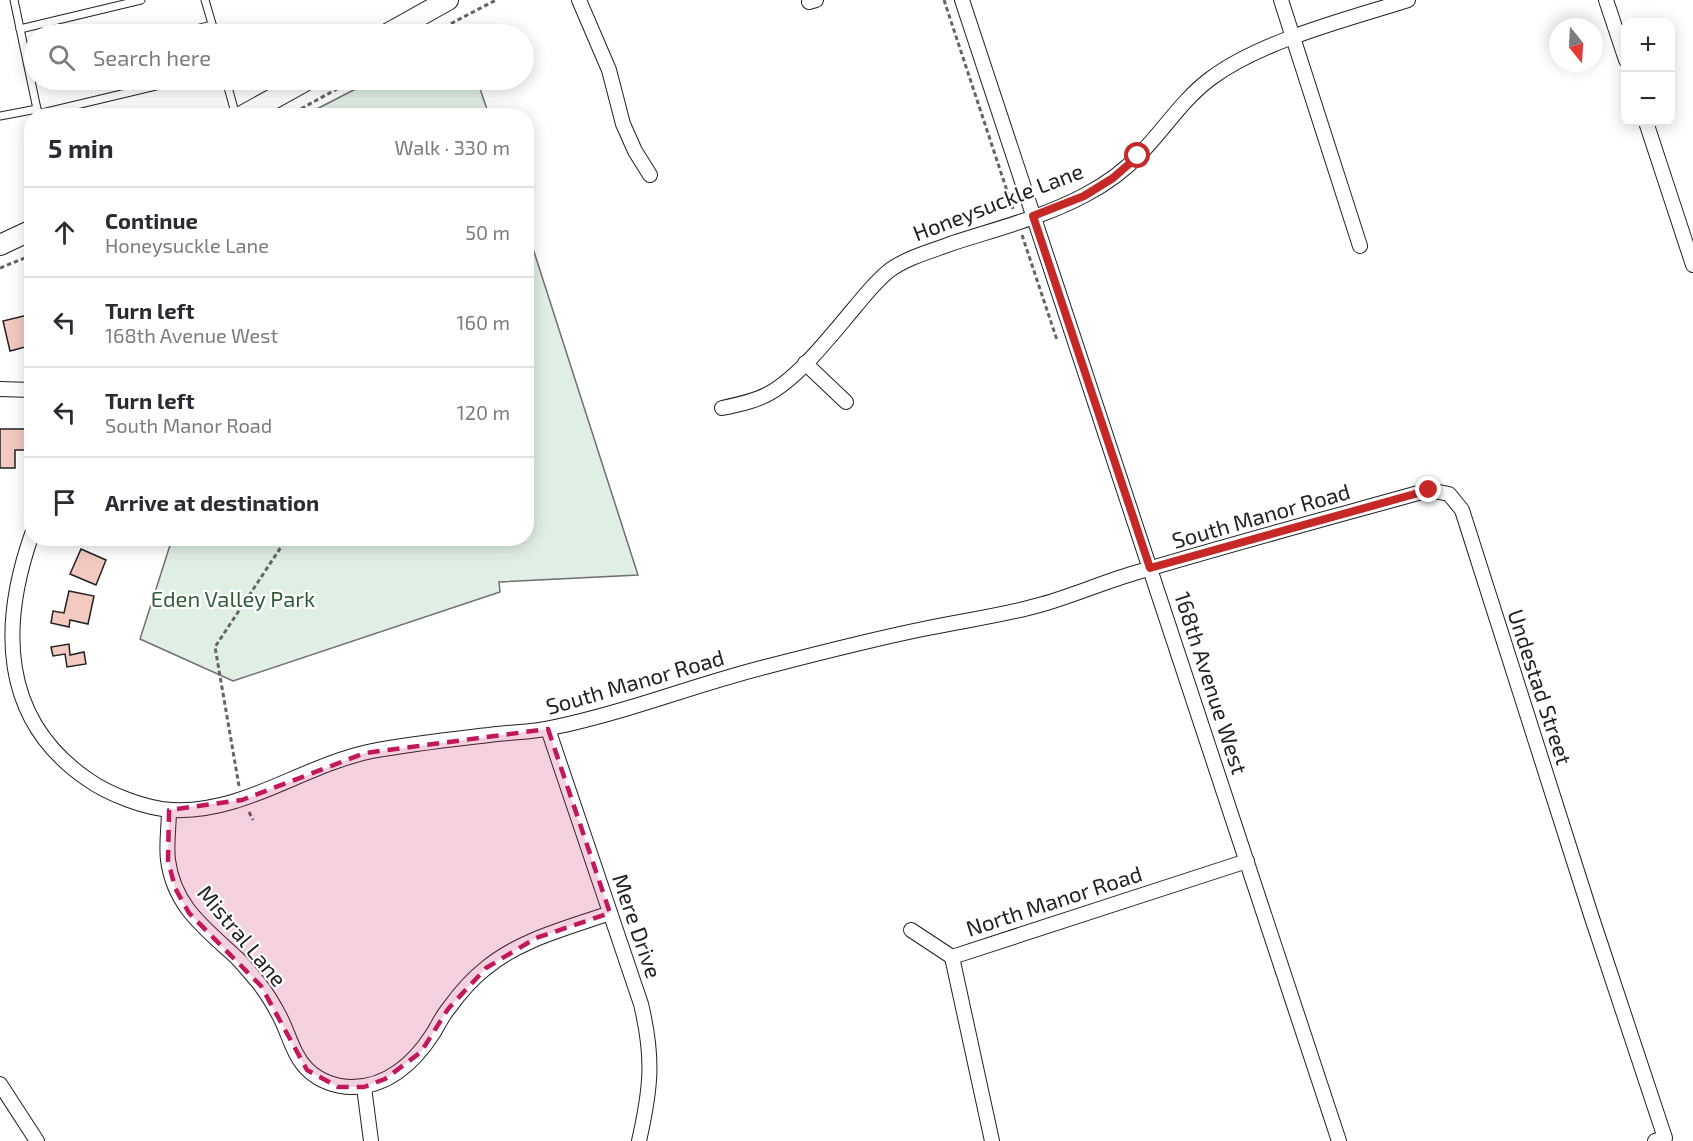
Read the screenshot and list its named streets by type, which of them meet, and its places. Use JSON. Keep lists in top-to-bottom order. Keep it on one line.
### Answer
{"streets":{"street":["Honeysuckle Lane","South Manor Road","168th Avenue West","Undestad Street","North Manor Road","Mere Drive","Mistral Lane"]},"crossings":[["Honeysuckle Lane","168th Avenue West"],["South Manor Road","168th Avenue West"],["South Manor Road","Undestad Street"],["South Manor Road","Mere Drive"],["South Manor Road","Mistral Lane"],["168th Avenue West","North Manor Road"],["Mere Drive","Mistral Lane"]],"parks":["Eden Valley Park"],"north":"bottom","page":{"map_buttons":["+","−"],"search":"Search here","heading":["5 min","Walk · 330 m"],"list":[["Continue","Honeysuckle Lane","50 m"],["Turn left","168th Avenue West","160 m"],["Turn left","South Manor Road","120 m"],"Arrive at destination"]}}
